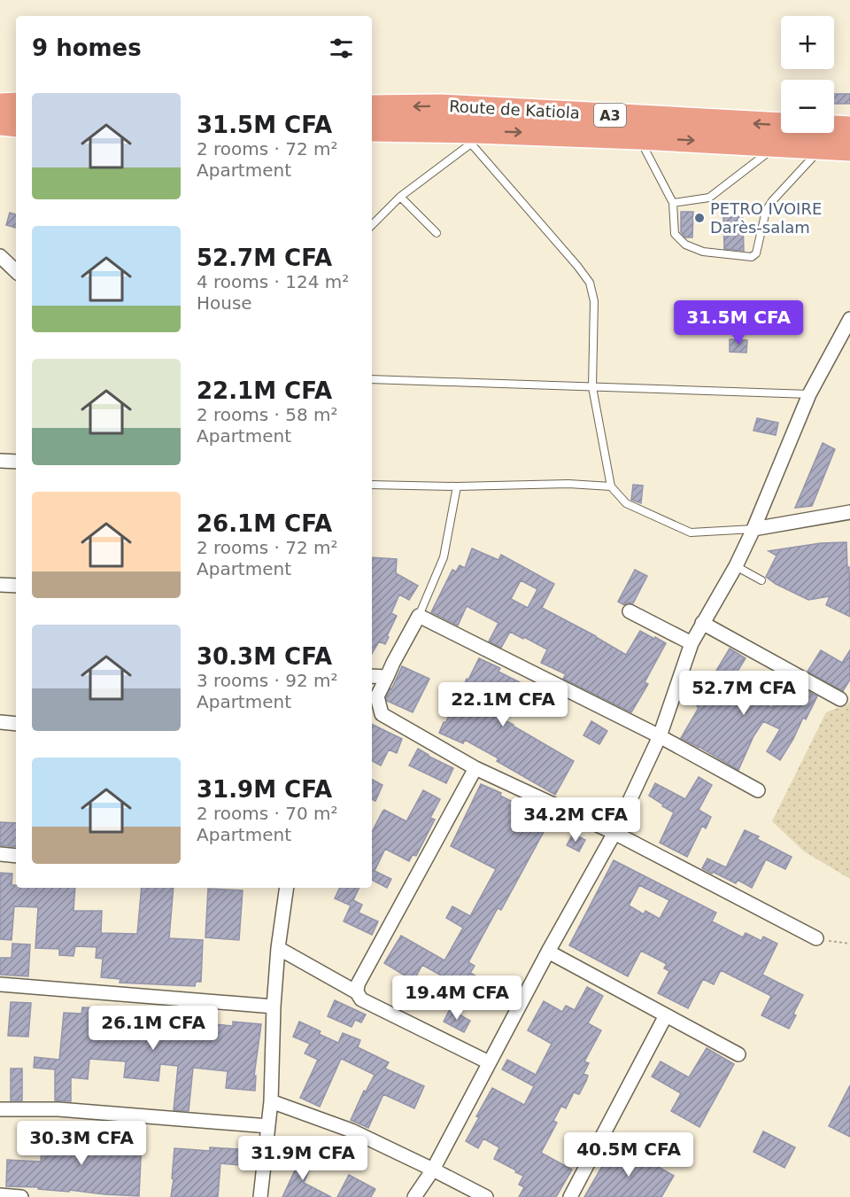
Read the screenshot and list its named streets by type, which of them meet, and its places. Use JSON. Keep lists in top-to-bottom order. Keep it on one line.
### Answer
{"streets":{"highway":["Route de Katiola","A3"]},"places":["PETRO IVOIRE Darès-salam"],"page":{"map_buttons":["+","−"],"heading":"9 homes","list":[{"name":"31.5M CFA","note":"2 rooms · 72 m² · Apartment"},{"name":"52.7M CFA","note":"4 rooms · 124 m² · House"},{"name":"22.1M CFA","note":"2 rooms · 58 m² · Apartment"},{"name":"26.1M CFA","note":"2 rooms · 72 m² · Apartment"},{"name":"30.3M CFA","note":"3 rooms · 92 m² · Apartment"},{"name":"31.9M CFA","note":"2 rooms · 70 m² · Apartment"}],"price":["31.5M CFA","52.7M CFA","22.1M CFA","34.2M CFA","19.4M CFA","26.1M CFA","30.3M CFA","40.5M CFA","31.9M CFA"]}}
